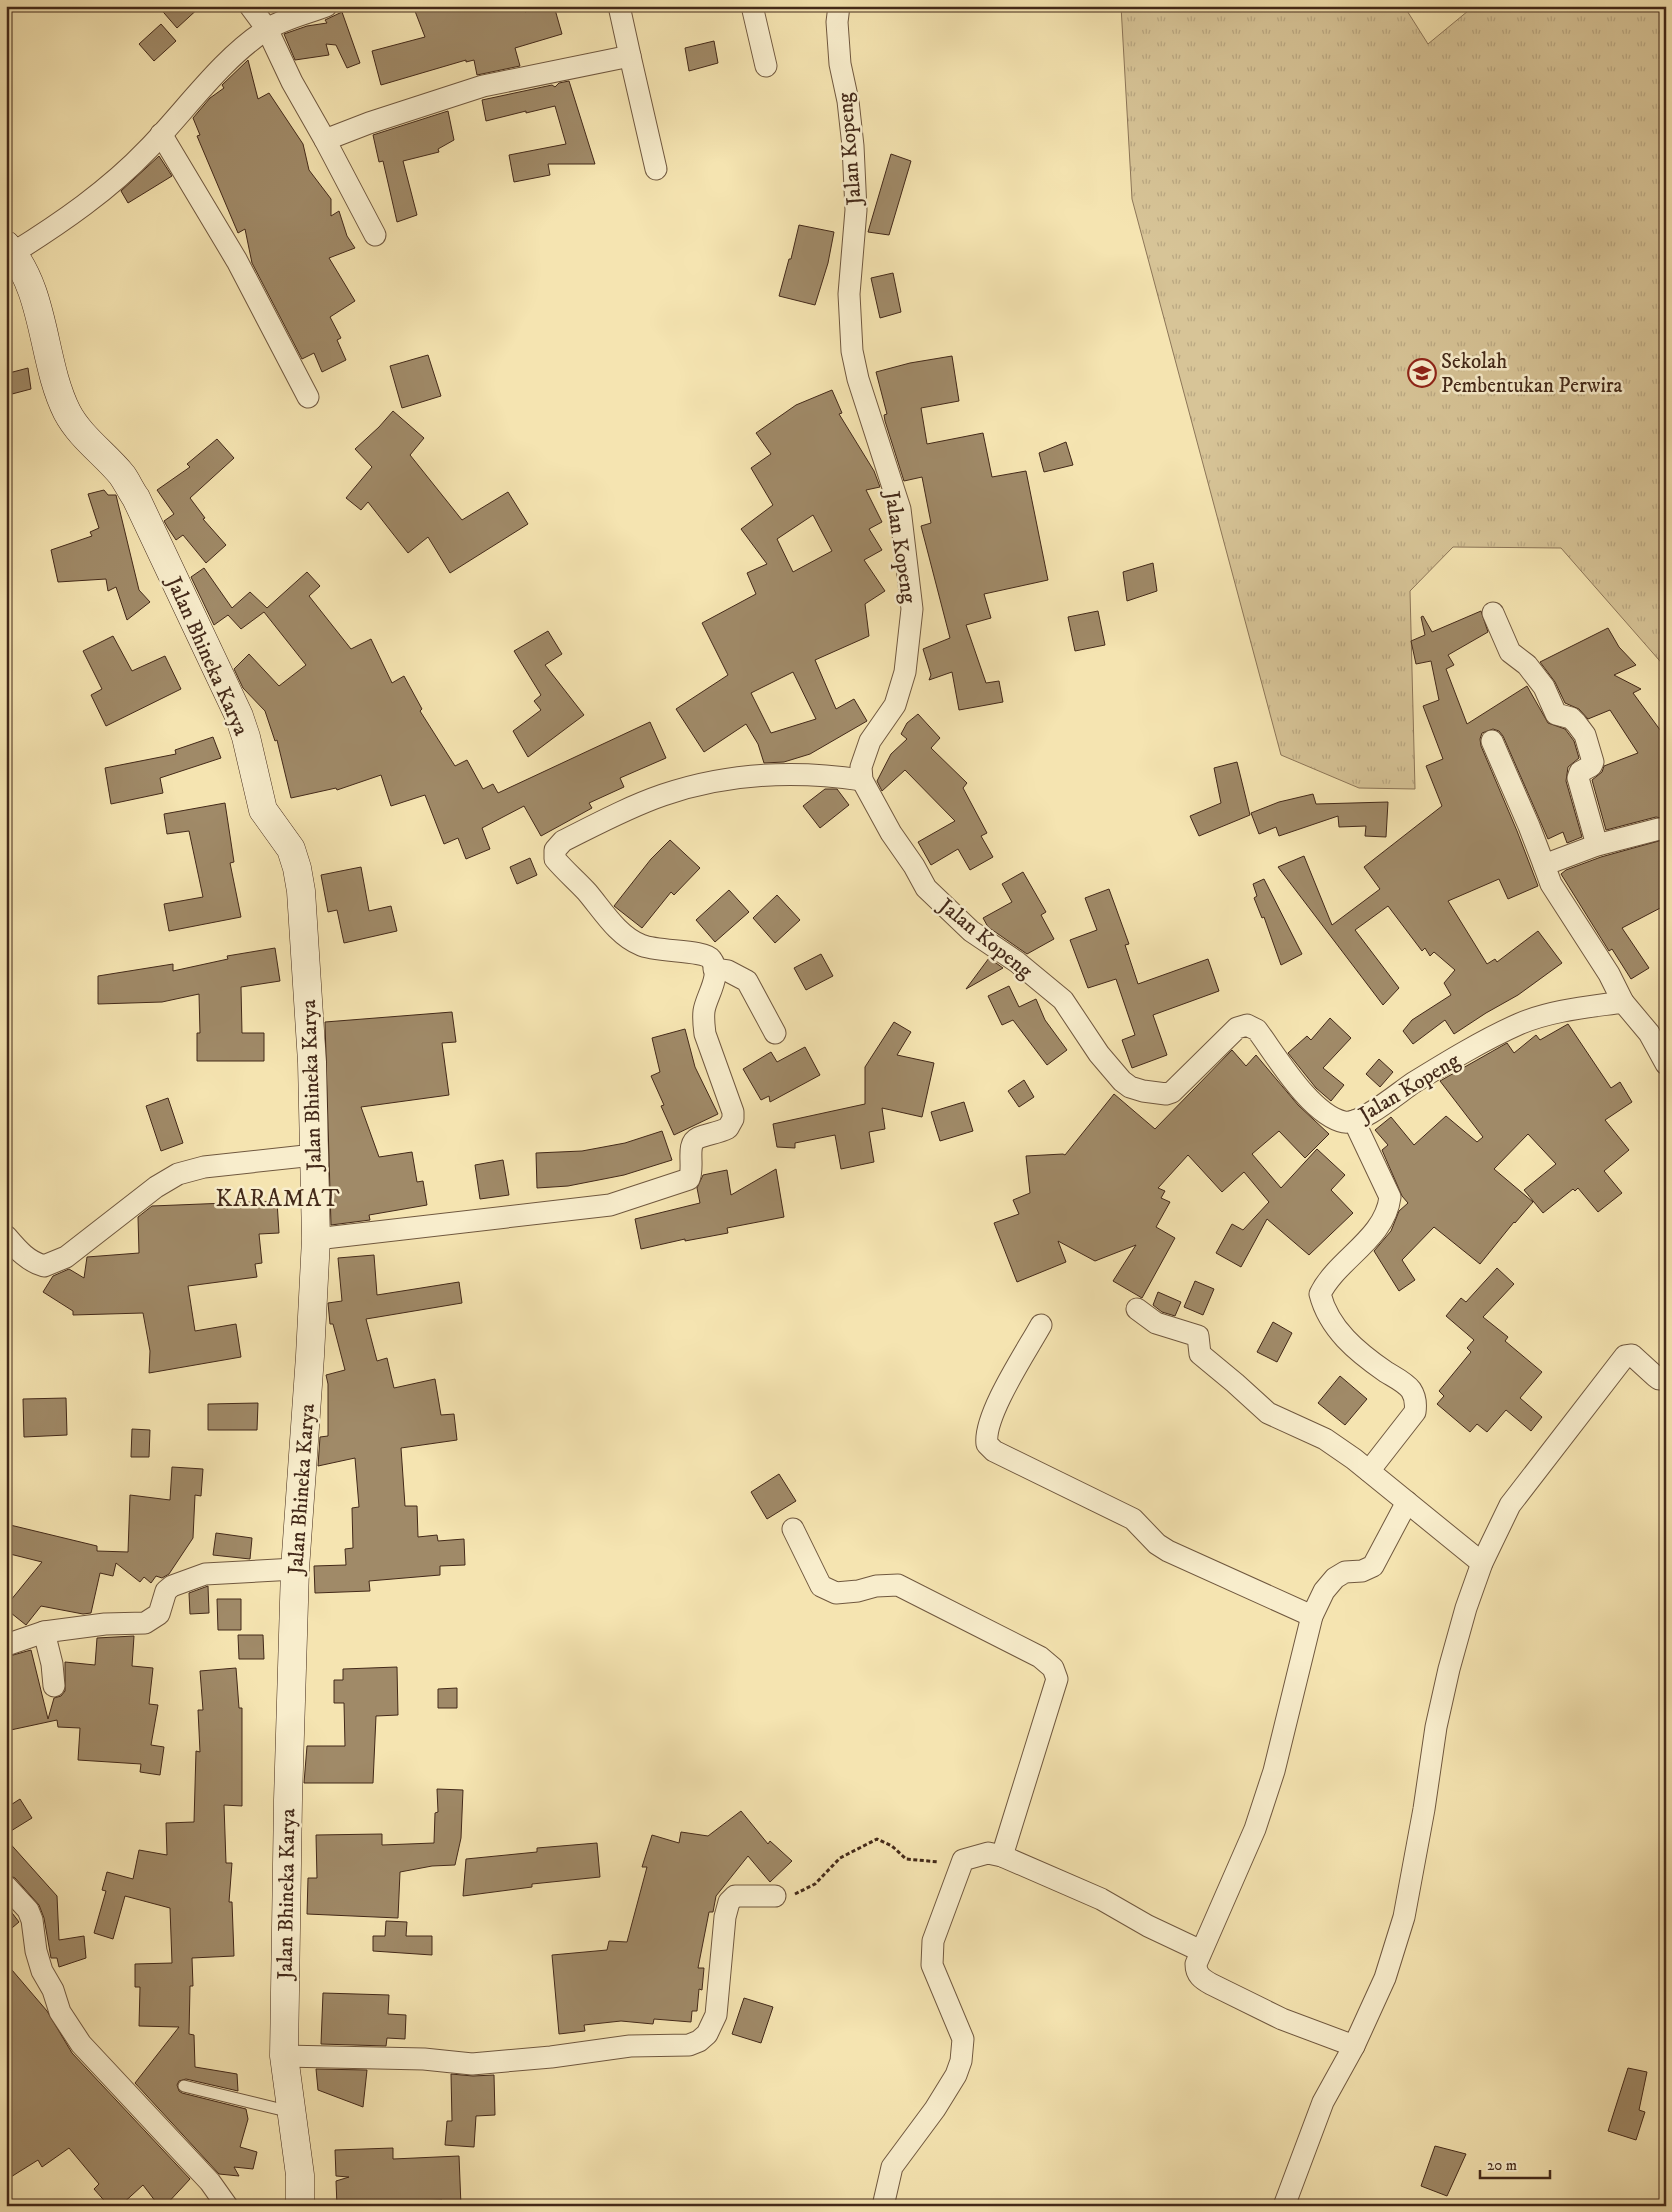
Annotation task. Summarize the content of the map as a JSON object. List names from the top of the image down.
{
  "streets": {
    "street": ["Jalan Kopeng", "Jalan Bhineka Karya"]
  },
  "districts": ["KARAMAT"],
  "places": {
    "school or university": ["Sekolah Pembentukan Perwira"]
  },
  "scale_bar": "20 m"
}
